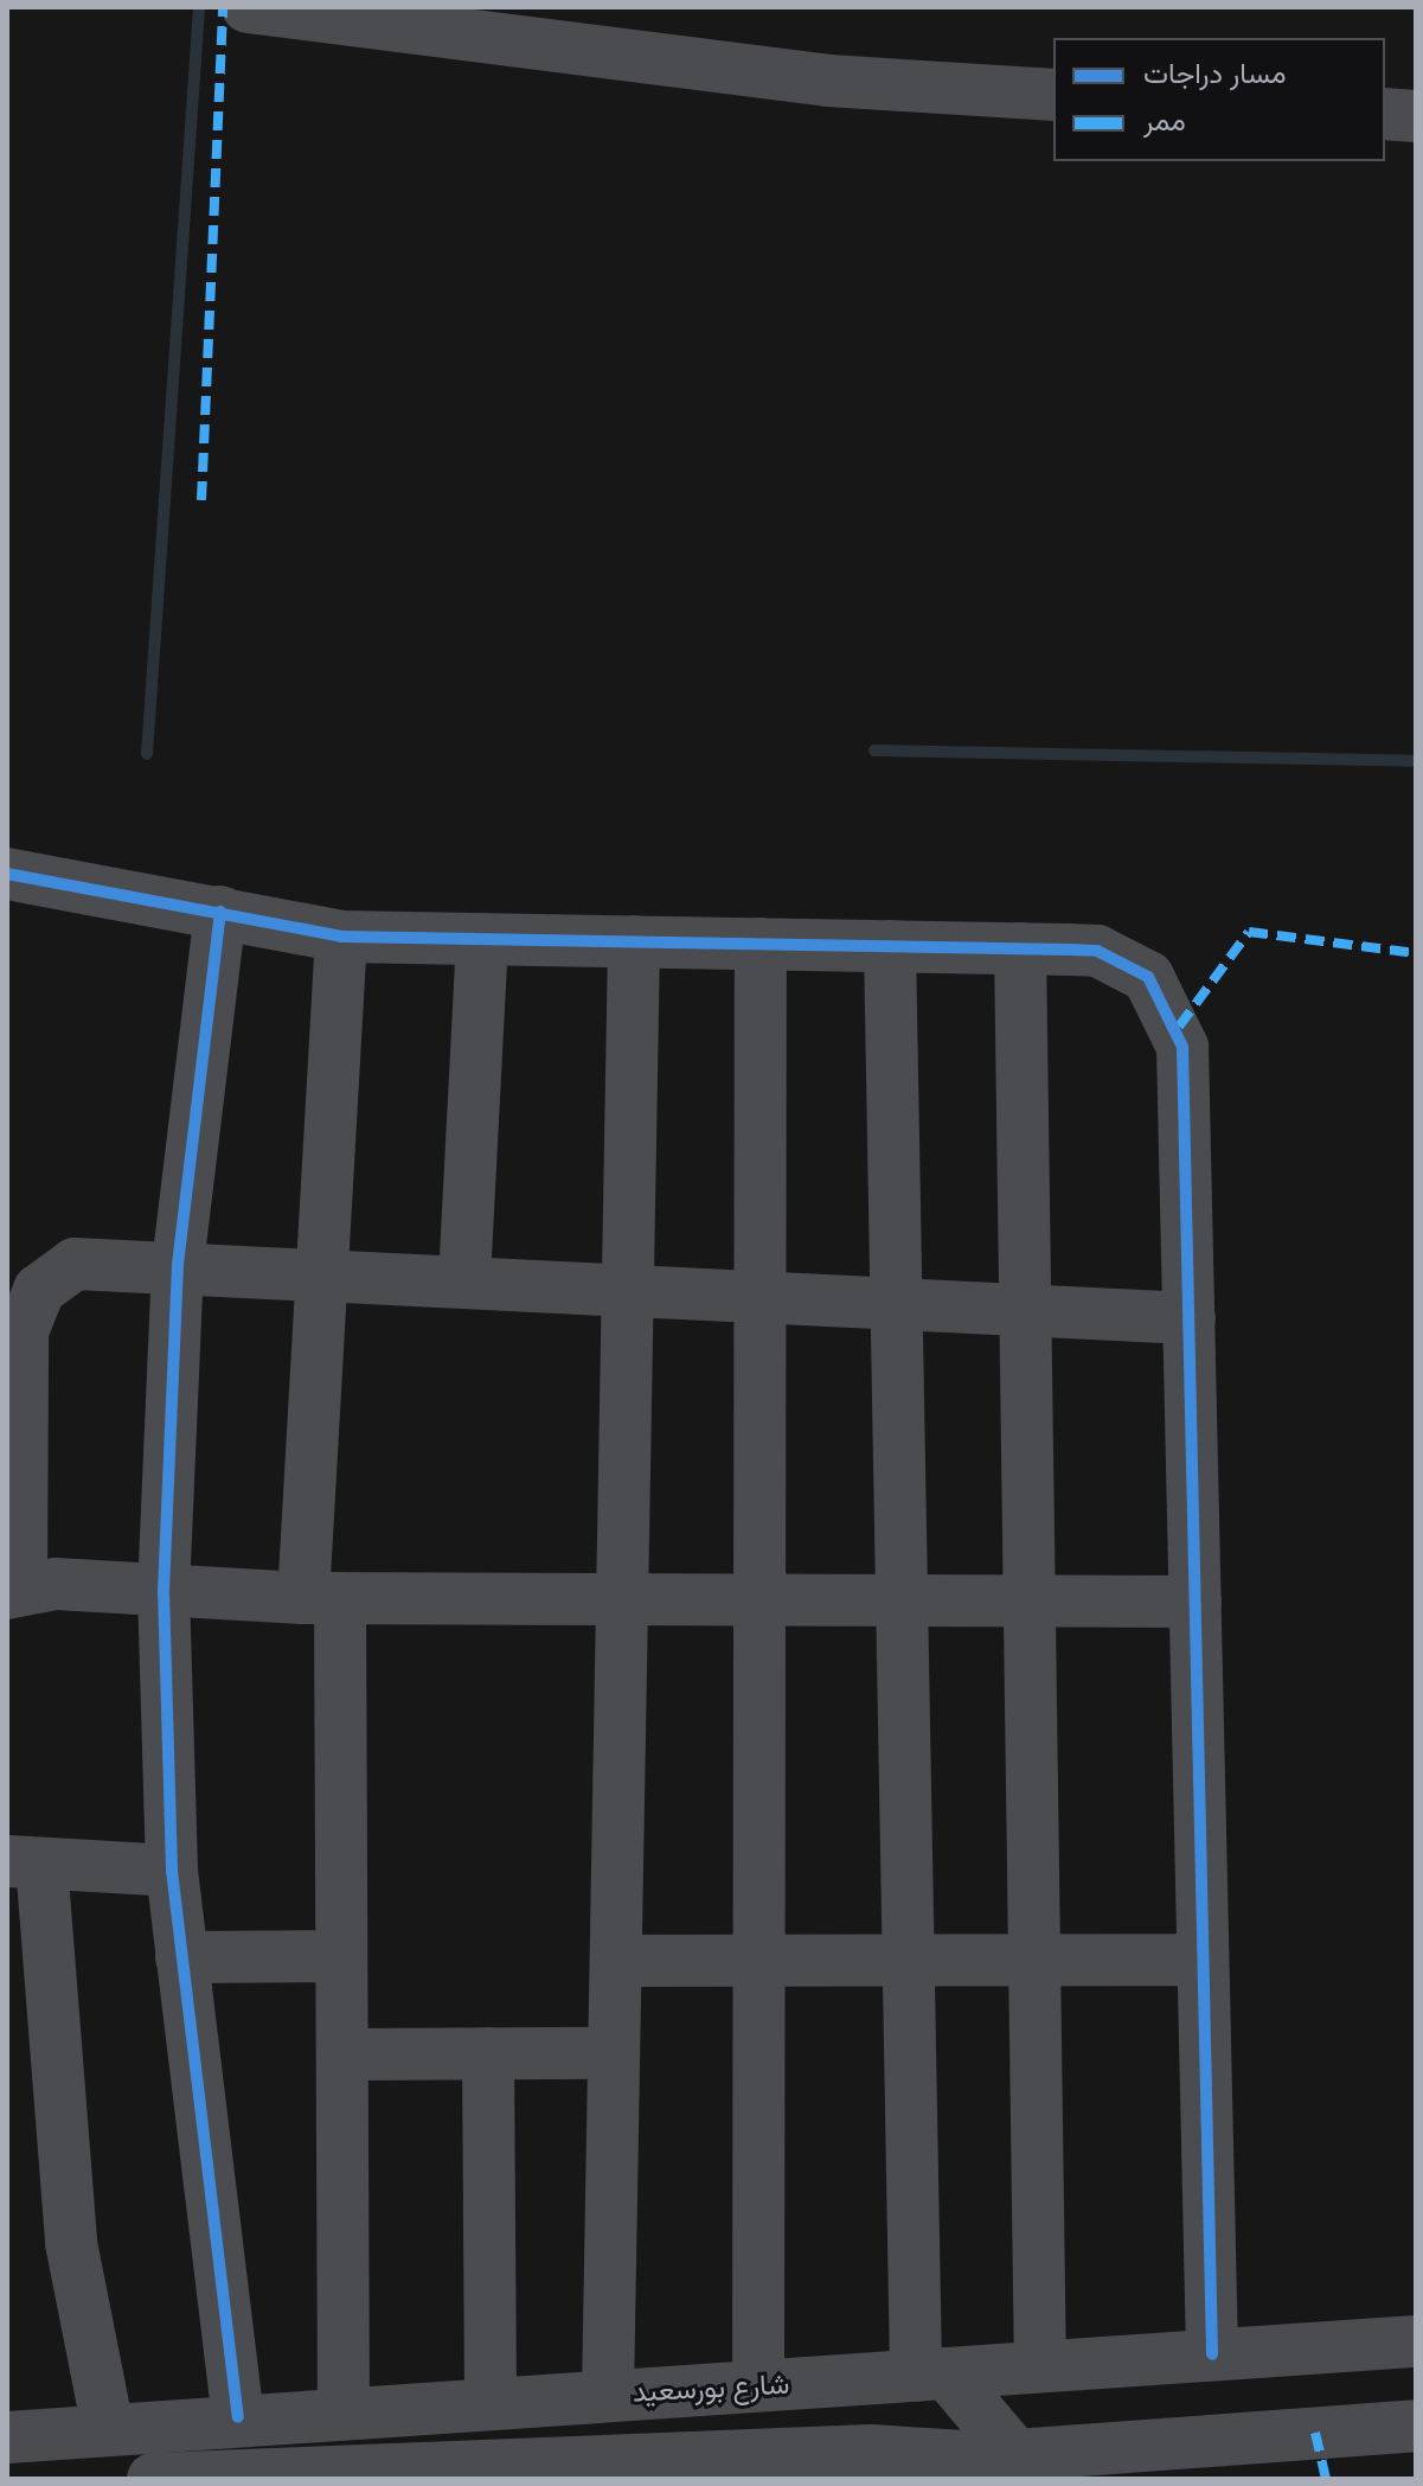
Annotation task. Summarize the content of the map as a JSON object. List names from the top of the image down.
{
  "streets": {
    "street": ["شارع بورسعيد"]
  },
  "legend": ["مسار دراجات", "ممر"]
}
